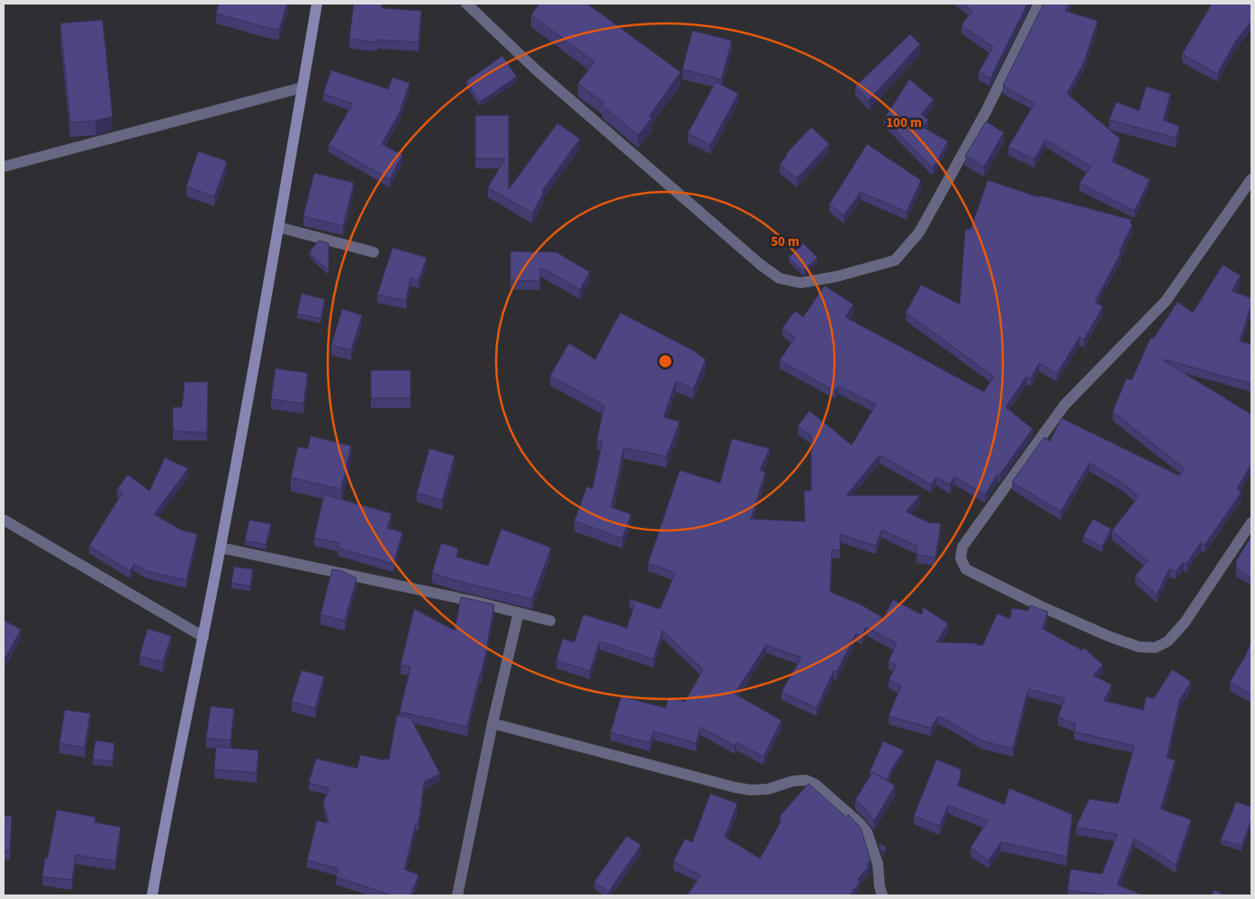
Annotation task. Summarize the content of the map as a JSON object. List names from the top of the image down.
{
  "rings": ["100 m", "50 m"]
}
